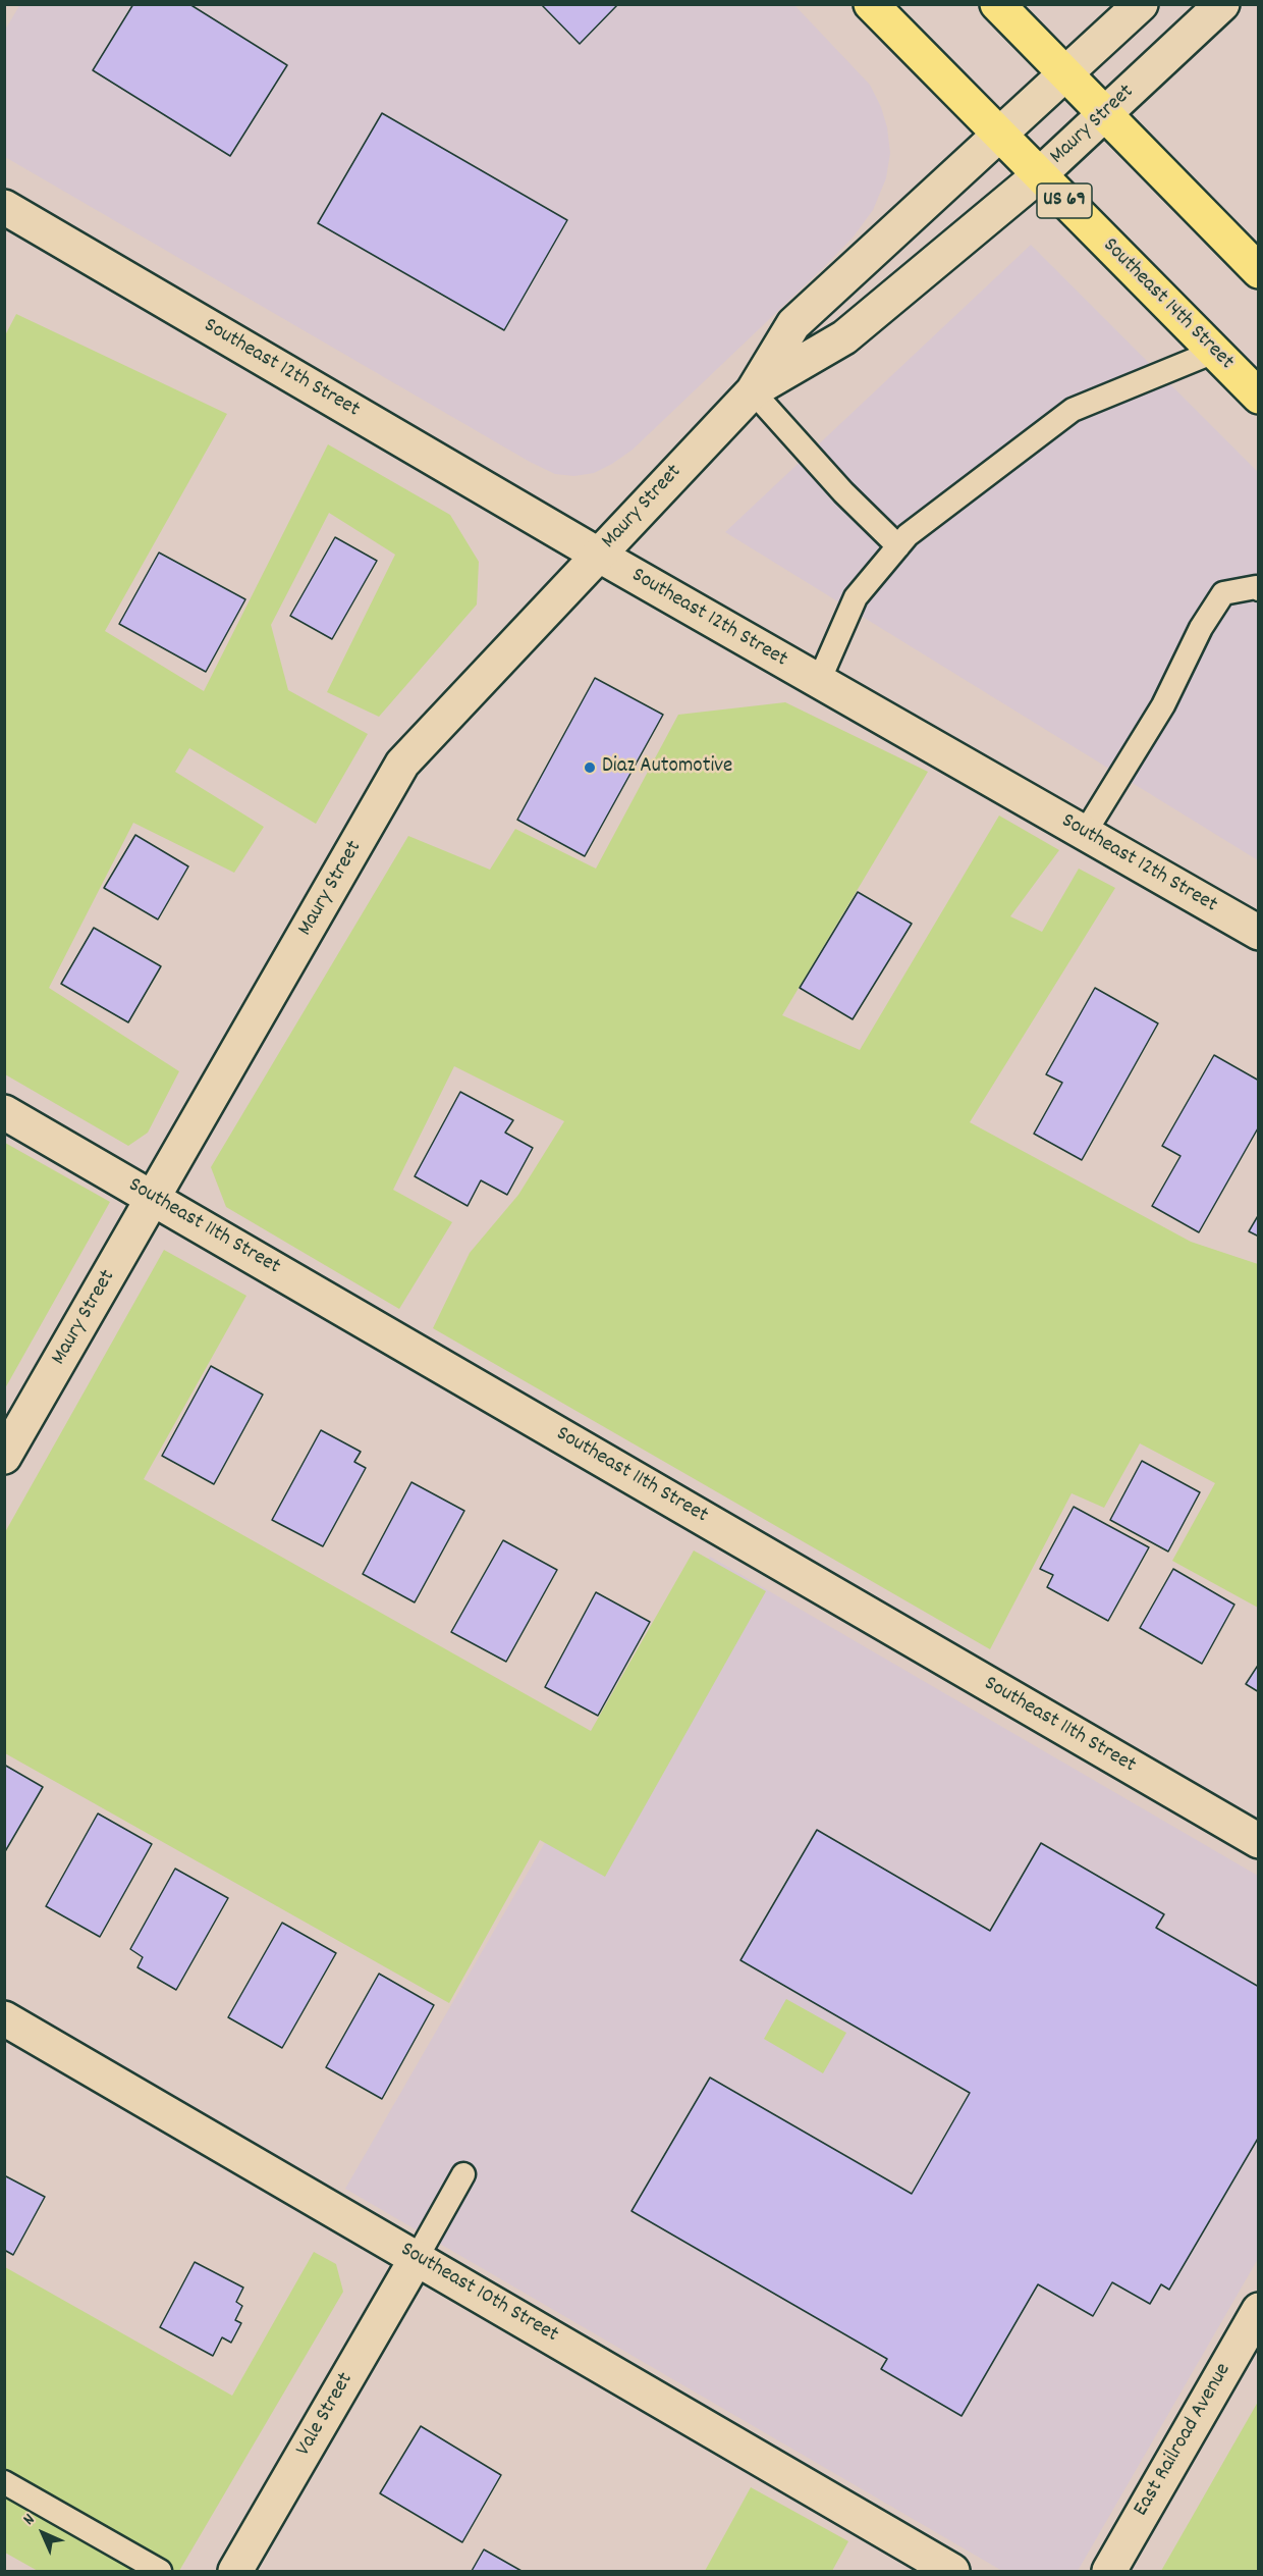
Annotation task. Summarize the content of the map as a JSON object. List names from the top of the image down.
{
  "streets": {
    "main road": ["US 69", "Southeast 14th Street"],
    "street": [
      "Maury Street",
      "Southeast 12th Street",
      "Southeast 11th Street",
      "Southeast 10th Street",
      "Vale Street",
      "East Railroad Avenue"
    ]
  },
  "crossings": [
    ["Maury Street", "Southeast 14th Street"],
    ["Maury Street", "Southeast 12th Street"],
    ["Maury Street", "Southeast 11th Street"],
    ["Southeast 10th Street", "Vale Street"]
  ],
  "places": ["Diaz Automotive"],
  "north": "top left"
}
